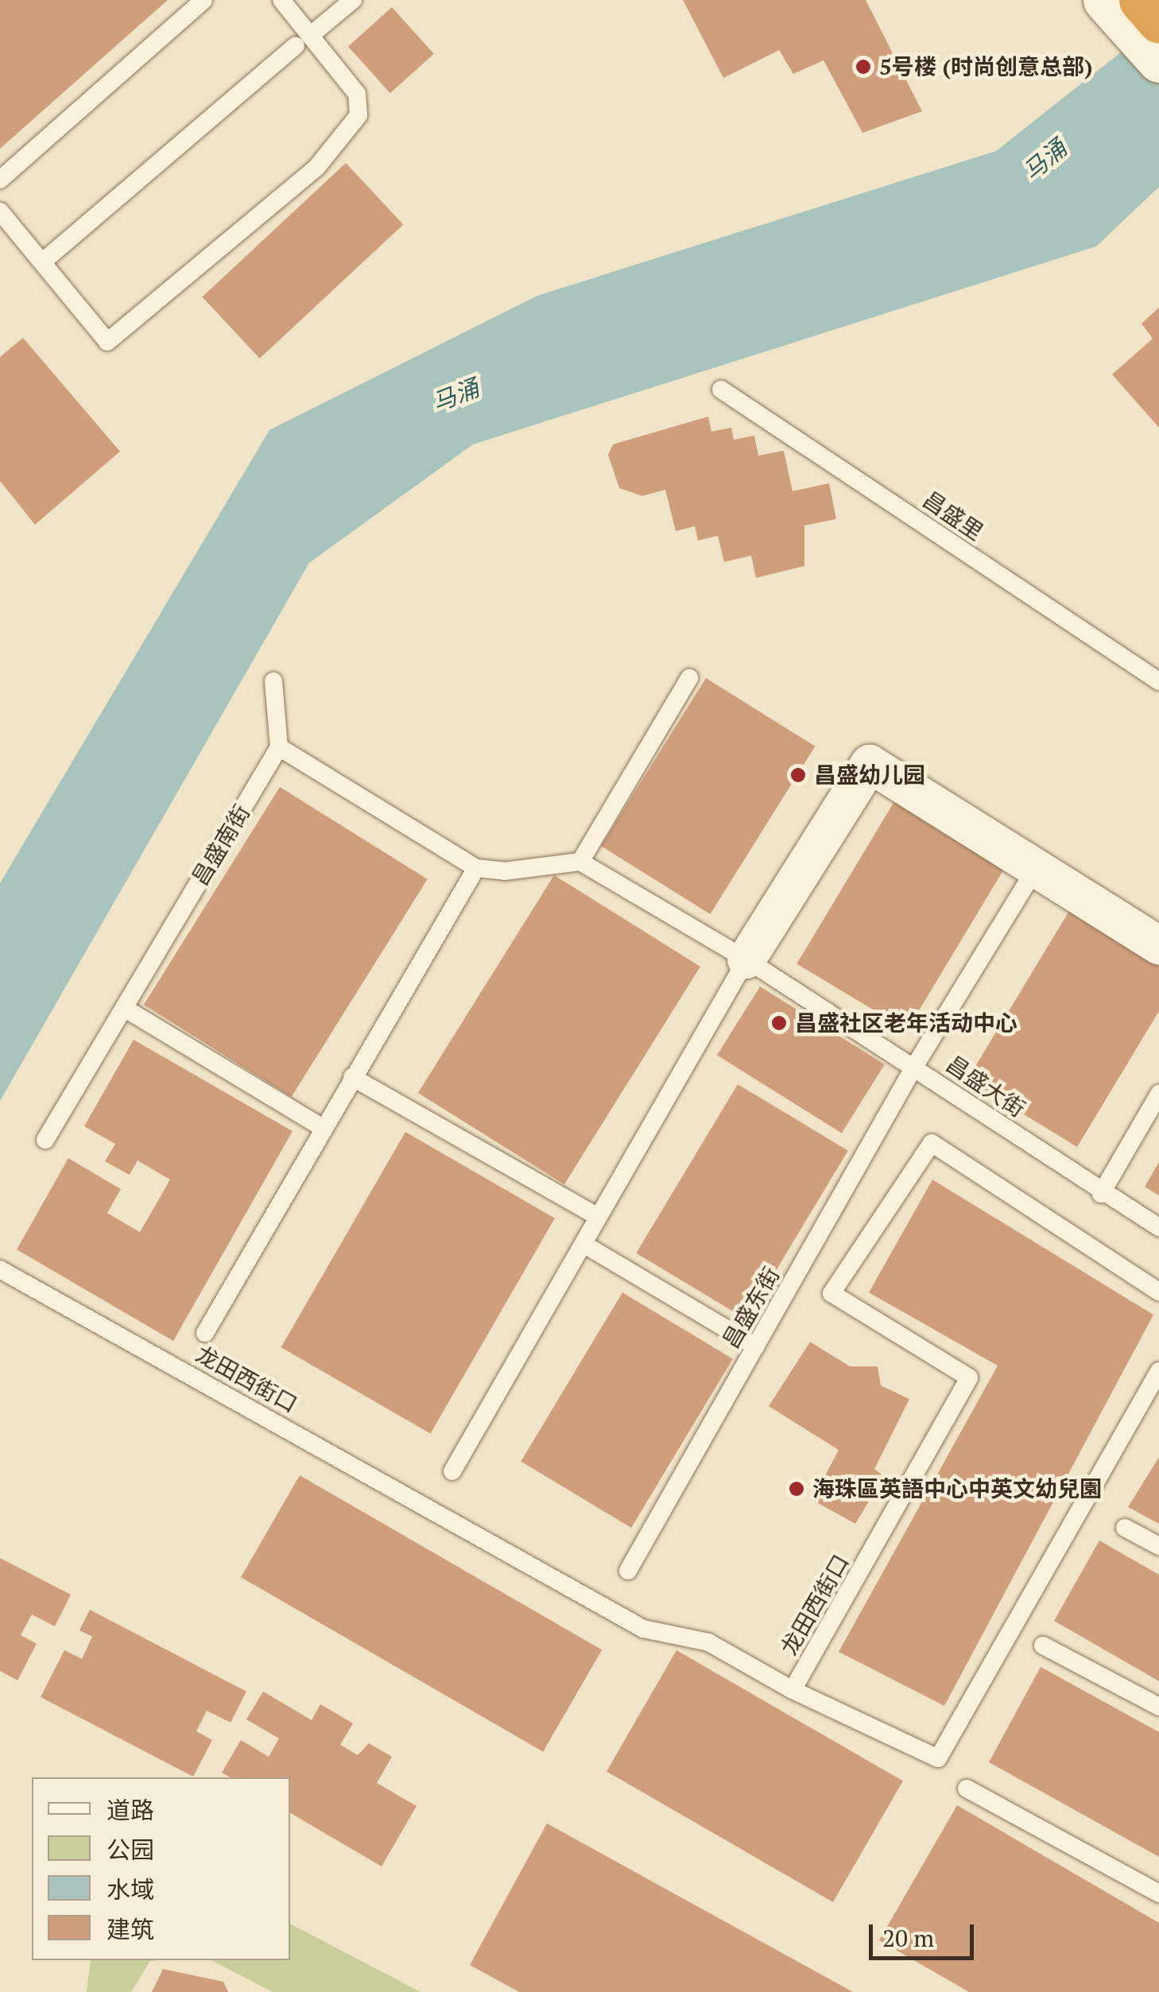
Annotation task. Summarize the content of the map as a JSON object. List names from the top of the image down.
{
  "streets": {
    "lane": [
      "昌盛里",
      "昌盛南街",
      "昌盛大街",
      "昌盛东街",
      "龙田西街口"
    ]
  },
  "crossings": [
    ["昌盛大街", "昌盛东街"]
  ],
  "water": ["马涌"],
  "places": [
    "5号楼 (时尚创意总部)",
    "昌盛幼儿园",
    "昌盛社区老年活动中心",
    "海珠區英語中心中英文幼兒園"
  ],
  "legend": [
    "道路",
    "公园",
    "水域",
    "建筑"
  ],
  "scale_bar": "20 m"
}
